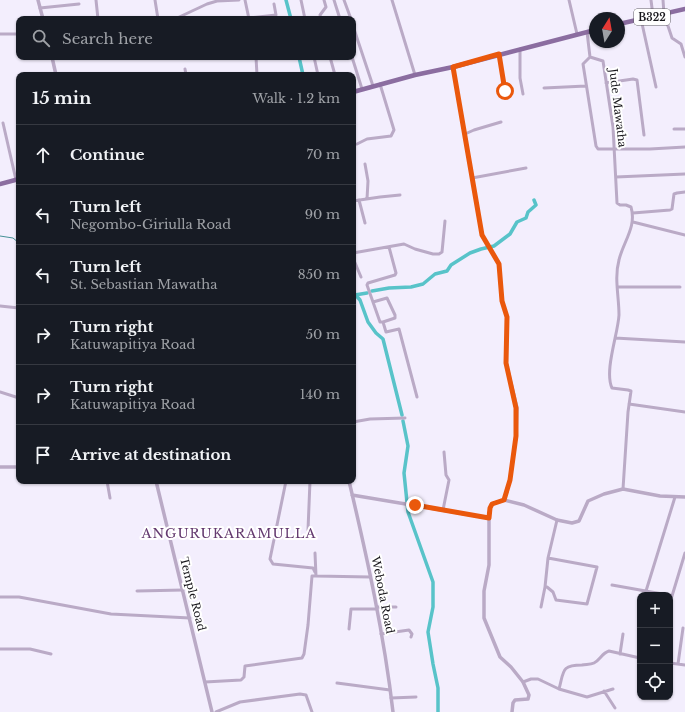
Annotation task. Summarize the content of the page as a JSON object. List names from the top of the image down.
{
  "streets": {
    "main road": ["B322"],
    "street": ["Jude Mawatha", "Temple Road", "Weboda Road"]
  },
  "districts": ["ANGURUKARAMULLA"],
  "north": "top",
  "page": {
    "search": "Search here",
    "heading": ["15 min", "Walk · 1.2 km"],
    "list": [
      ["Continue", "70 m"],
      ["Turn left", "Negombo-Giriulla Road", "90 m"],
      ["Turn left", "St. Sebastian Mawatha", "850 m"],
      ["Turn right", "Katuwapitiya Road", "50 m"],
      ["Turn right", "Katuwapitiya Road", "140 m"],
      "Arrive at destination"
    ],
    "map_buttons": ["+", "−"]
  }
}
